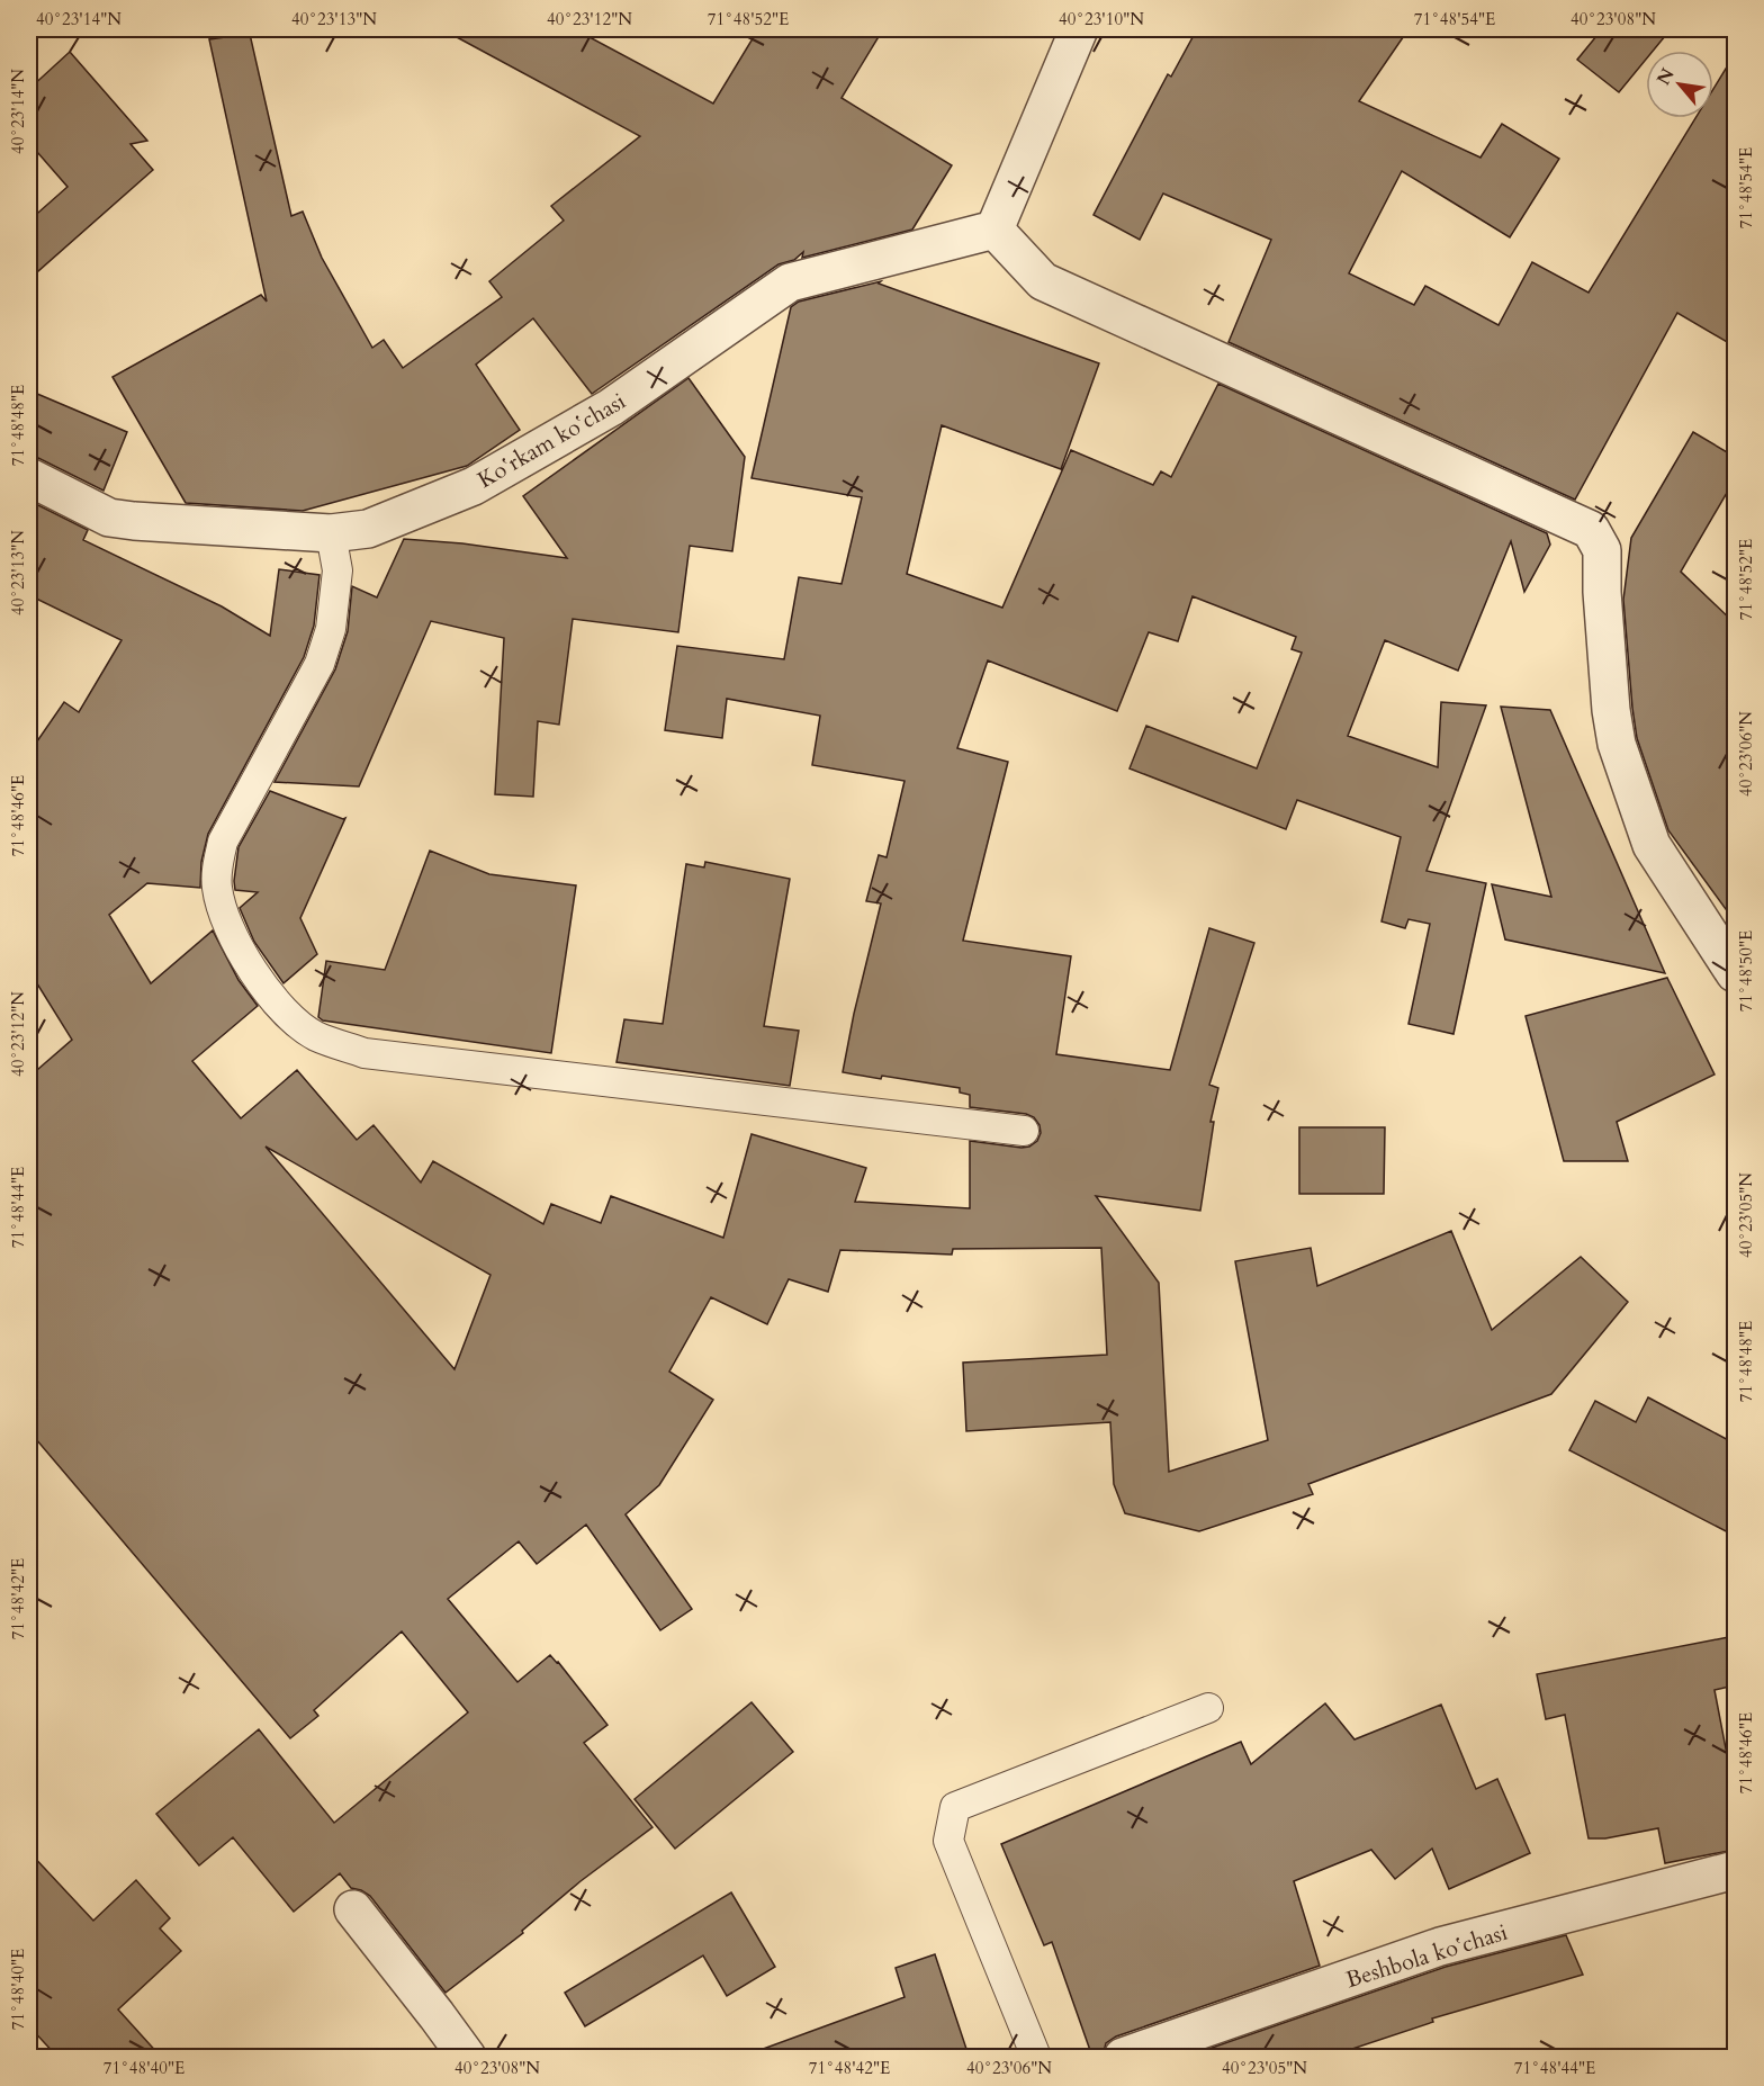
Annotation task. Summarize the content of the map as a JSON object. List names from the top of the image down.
{
  "streets": {
    "street": ["Koʻrkam koʻchasi", "Beshbola koʻchasi"]
  },
  "north": "top left",
  "coordinates": [
    "40°23'14\"N",
    "40°23'13\"N",
    "40°23'12\"N",
    "71°48'52\"E",
    "40°23'10\"N",
    "71°48'54\"E",
    "40°23'08\"N",
    "71°48'48\"E",
    "40°23'06\"N",
    "71°48'46\"E",
    "71°48'50\"E",
    "71°48'44\"E",
    "40°23'05\"N",
    "71°48'42\"E",
    "71°48'40\"E"
  ]
}
